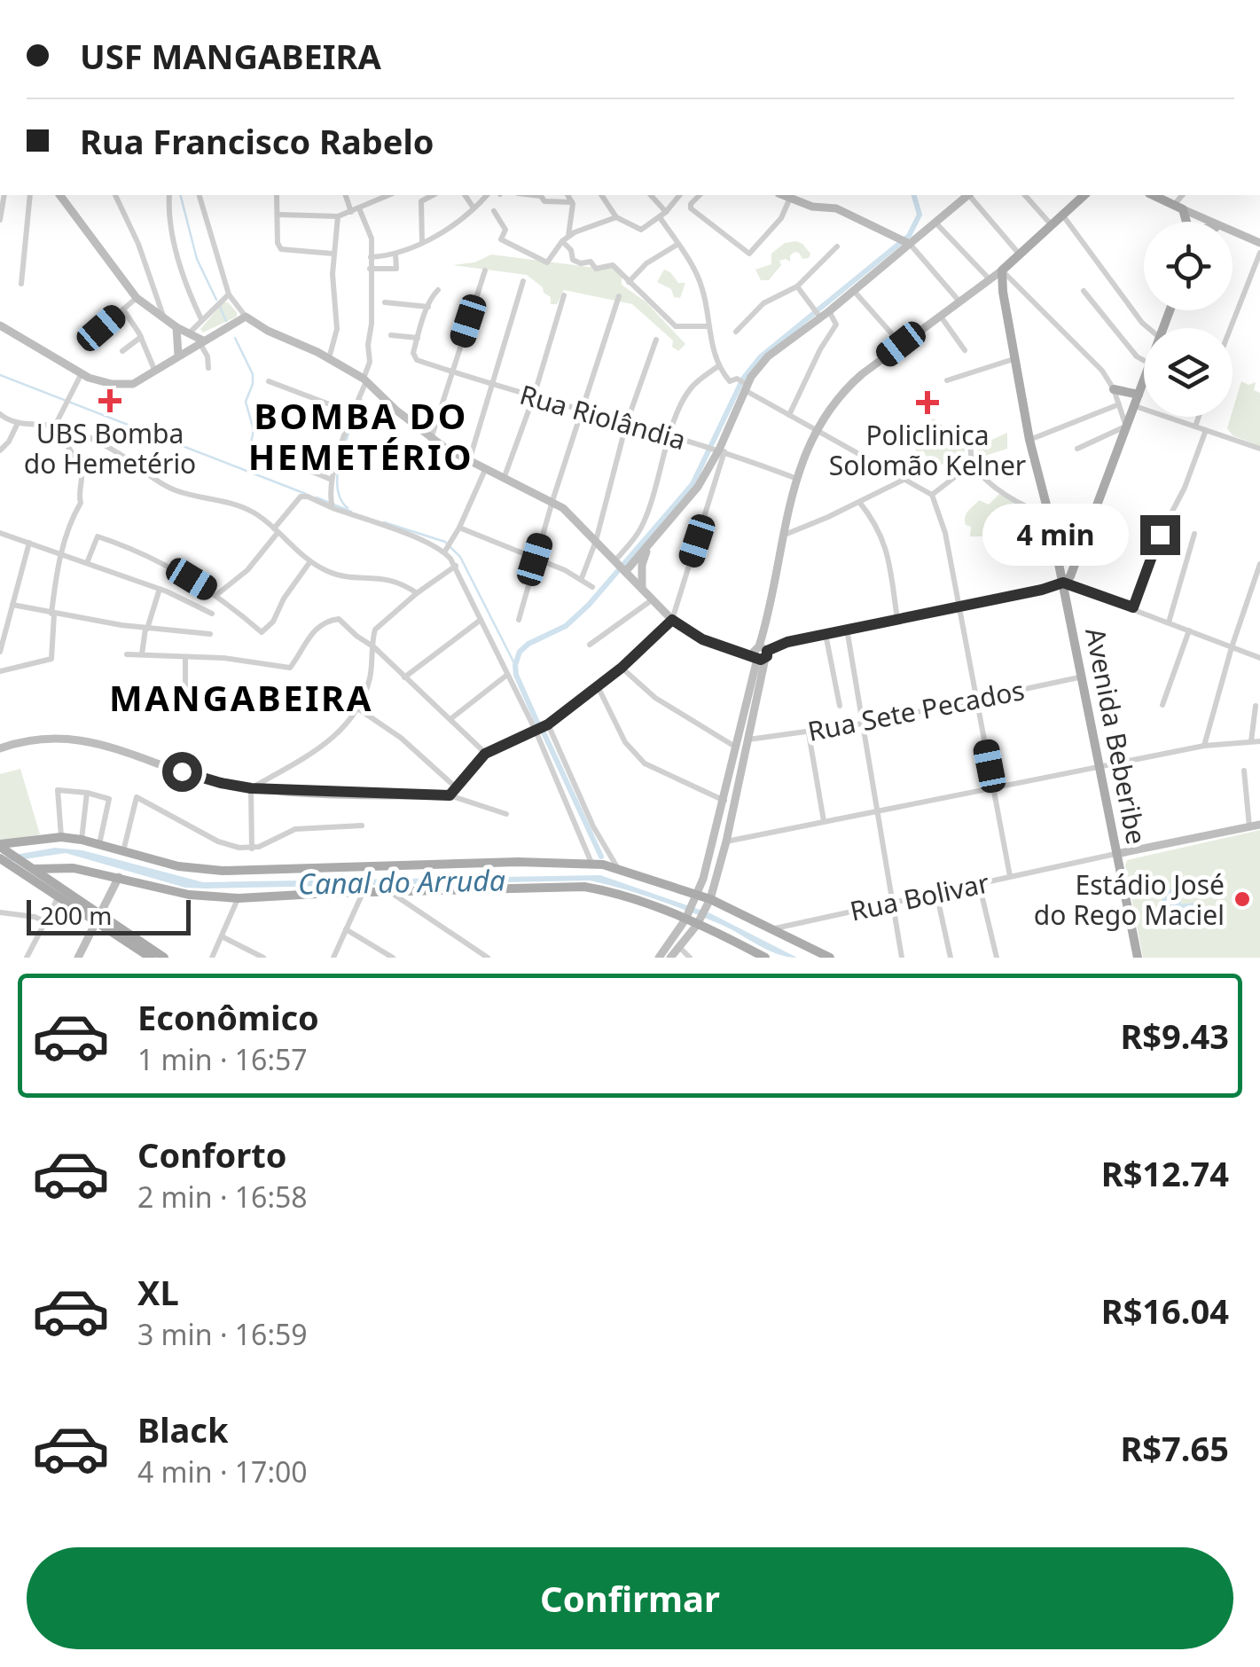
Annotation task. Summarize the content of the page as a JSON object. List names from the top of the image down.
{
  "streets": {
    "main road": ["Avenida Beberibe"],
    "street": ["Rua Riolândia", "Rua Sete Pecados", "Rua Bolivar"]
  },
  "crossings": [
    ["Rua Sete Pecados", "Avenida Beberibe"],
    ["Avenida Beberibe", "Rua Bolivar"]
  ],
  "districts": ["BOMBA DO HEMETÉRIO", "MANGABEIRA"],
  "water": ["Canal do Arruda"],
  "places": {
    "health": ["UBS Bomba do Hemetério", "Policlinica Solomão Kelner"],
    "other": ["Estádio José do Rego Maciel"]
  },
  "scale_bar": "200 m",
  "page": {
    "banner": ["USF MANGABEIRA", "Rua Francisco Rabelo"],
    "bubble": "4 min",
    "scale": "200 m",
    "list": [
      {
        "name": "Econômico",
        "note": "1 min · 16:57",
        "value": "R$9.43"
      },
      {
        "name": "Conforto",
        "note": "2 min · 16:58",
        "value": "R$12.74"
      },
      {
        "name": "XL",
        "note": "3 min · 16:59",
        "value": "R$16.04"
      },
      {
        "name": "Black",
        "note": "4 min · 17:00",
        "value": "R$7.65"
      }
    ],
    "buttons": "Confirmar"
  }
}
